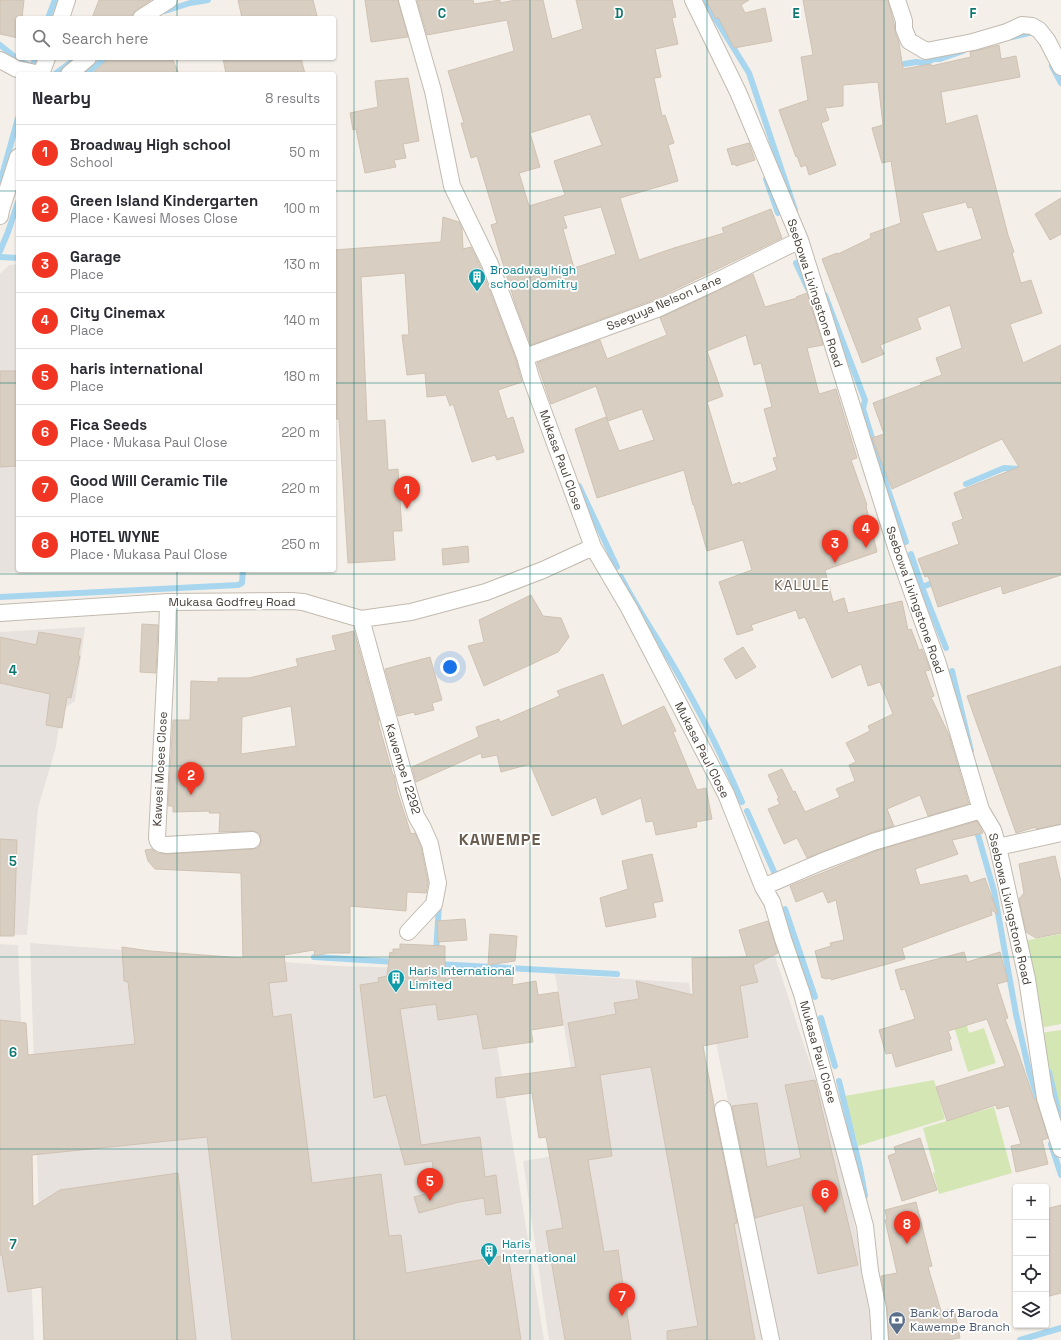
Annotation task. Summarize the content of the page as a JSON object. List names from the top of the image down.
{
  "streets": {
    "street": [
      "Ssebowa Livingstone Road",
      "Sseguya Nelson Lane",
      "Mukasa Paul Close",
      "Mukasa Godfrey Road",
      "Kawesi Moses Close",
      "Kawempe I 2292"
    ]
  },
  "crossings": [
    ["Ssebowa Livingstone Road", "Sseguya Nelson Lane"],
    ["Sseguya Nelson Lane", "Mukasa Paul Close"],
    ["Mukasa Paul Close", "Mukasa Godfrey Road"],
    ["Mukasa Godfrey Road", "Kawesi Moses Close"],
    ["Mukasa Godfrey Road", "Kawempe I 2292"]
  ],
  "districts": ["KALULE", "KAWEMPE"],
  "places": {
    "building": ["Broadway high school domitry", "Haris International Limited", "Haris International"],
    "bank": ["Bank of Baroda Kawempe Branch"]
  },
  "page": {
    "search": "Search here",
    "heading": ["Nearby", "8 results"],
    "list": [
      {
        "mark": "1",
        "name": "Broadway High school",
        "note": "School",
        "value": "50 m"
      },
      {
        "mark": "2",
        "name": "Green Island Kindergarten",
        "note": "Place · Kawesi Moses Close",
        "value": "100 m"
      },
      {
        "mark": "3",
        "name": "Garage",
        "note": "Place",
        "value": "130 m"
      },
      {
        "mark": "4",
        "name": "City Cinemax",
        "note": "Place",
        "value": "140 m"
      },
      {
        "mark": "5",
        "name": "haris international",
        "note": "Place",
        "value": "180 m"
      },
      {
        "mark": "6",
        "name": "Fica Seeds",
        "note": "Place · Mukasa Paul Close",
        "value": "220 m"
      },
      {
        "mark": "7",
        "name": "Good Will Ceramic Tile",
        "note": "Place",
        "value": "220 m"
      },
      {
        "mark": "8",
        "name": "HOTEL WYNE",
        "note": "Place · Mukasa Paul Close",
        "value": "250 m"
      }
    ],
    "pins": [
      "1",
      "4",
      "3",
      "2",
      "5",
      "6",
      "8",
      "7"
    ],
    "map_buttons": ["+", "−"]
  },
  "grid": {
    "columns": [
      "C",
      "D",
      "E",
      "F"
    ],
    "rows": [
      "4",
      "5",
      "6",
      "7"
    ]
  }
}
